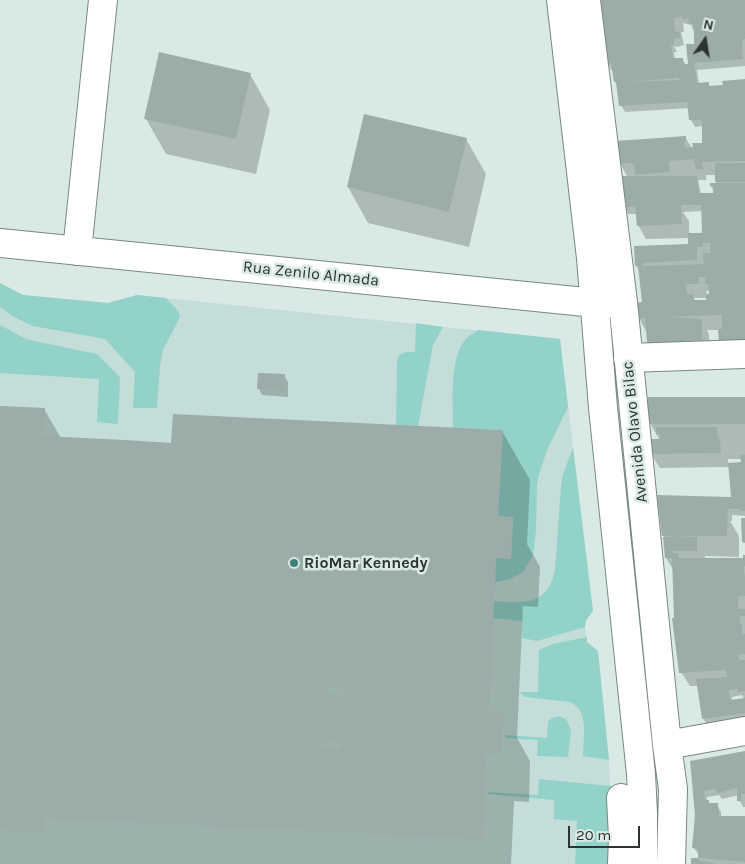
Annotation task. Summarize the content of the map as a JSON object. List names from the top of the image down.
{
  "streets": {
    "street": ["Rua Zenilo Almada", "Avenida Olavo Bilac"]
  },
  "crossings": [
    ["Rua Zenilo Almada", "Avenida Olavo Bilac"]
  ],
  "places": ["RioMar Kennedy"],
  "scale_bar": "20 m",
  "north": "top"
}
